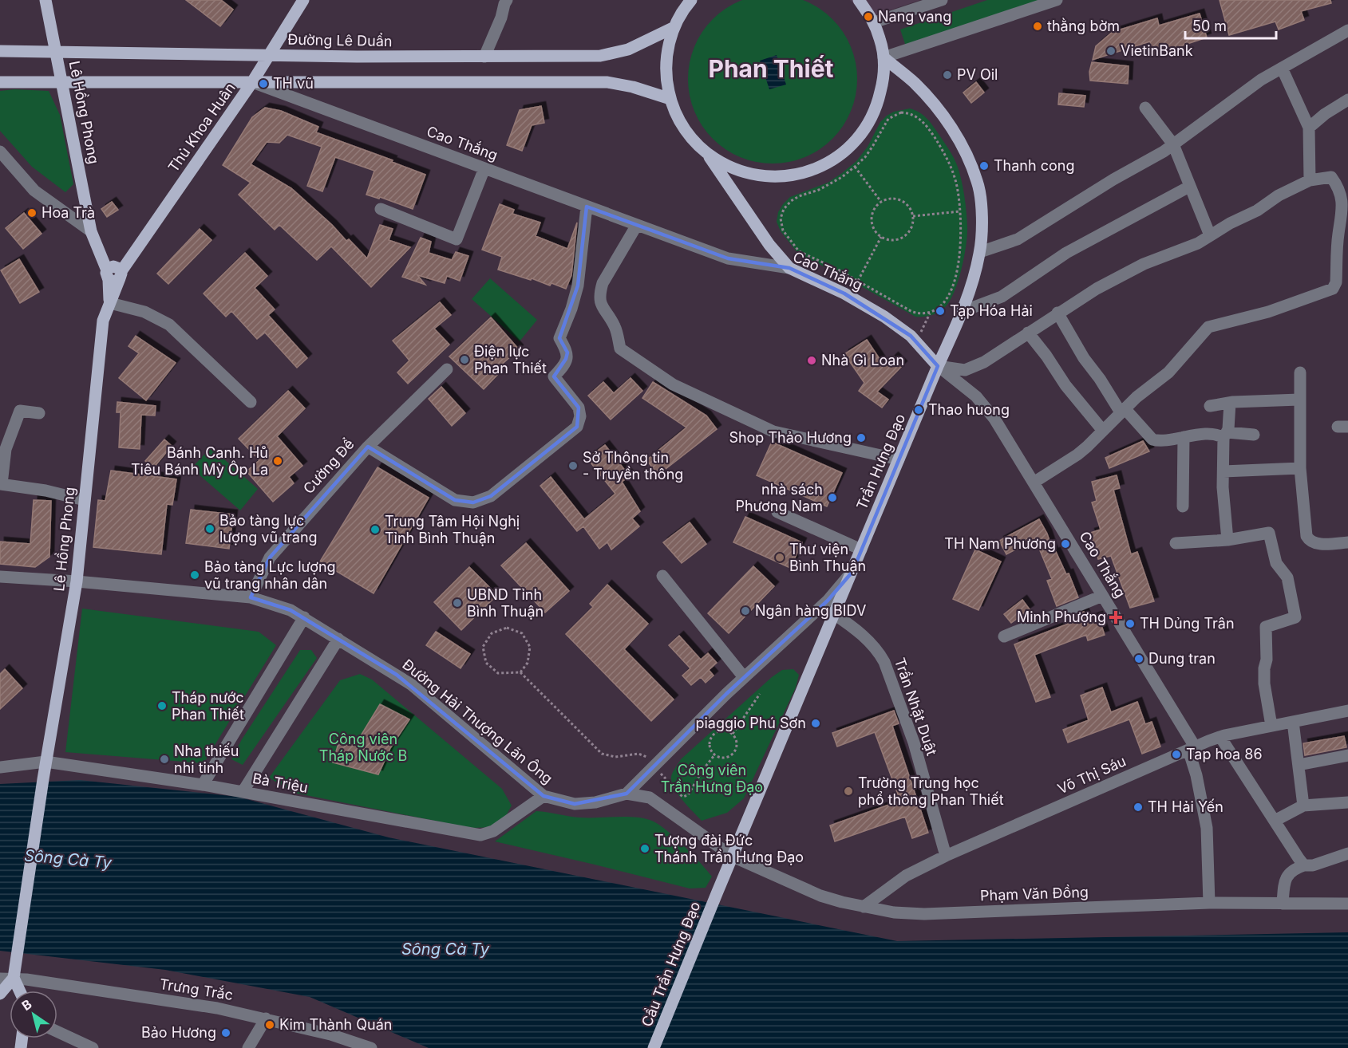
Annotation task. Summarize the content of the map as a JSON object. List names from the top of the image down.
{
  "streets": {
    "main road": [
      "Đường Lê Duẩn",
      "Lê Hồng Phong",
      "Thủ Khoa Huân",
      "Cao Thắng",
      "Trần Hưng Đạo",
      "Cầu Trần Hưng Đạo"
    ],
    "street": [
      "Cường Để",
      "Trần Nhật Duật",
      "Đường Hải Thượng Lãn Ông",
      "Võ Thị Sáu",
      "Bà Triệu",
      "Phạm Văn Đồng",
      "Trưng Trắc"
    ]
  },
  "crossings": [
    ["Đường Lê Duẩn", "Lê Hồng Phong"],
    ["Đường Lê Duẩn", "Thủ Khoa Huân"],
    ["Lê Hồng Phong", "Thủ Khoa Huân"],
    ["Lê Hồng Phong", "Đường Hải Thượng Lãn Ông"],
    ["Lê Hồng Phong", "Bà Triệu"],
    ["Lê Hồng Phong", "Trưng Trắc"],
    ["Thủ Khoa Huân", "Cao Thắng"],
    ["Cao Thắng", "Trần Hưng Đạo"],
    ["Cao Thắng", "Võ Thị Sáu"],
    ["Cao Thắng", "Phạm Văn Đồng"],
    ["Trần Hưng Đạo", "Trần Nhật Duật"],
    ["Trần Hưng Đạo", "Đường Hải Thượng Lãn Ông"],
    ["Trần Hưng Đạo", "Phạm Văn Đồng"],
    ["Trần Hưng Đạo", "Cầu Trần Hưng Đạo"],
    ["Cường Để", "Đường Hải Thượng Lãn Ông"],
    ["Trần Nhật Duật", "Võ Thị Sáu"],
    ["Đường Hải Thượng Lãn Ông", "Bà Triệu"],
    ["Đường Hải Thượng Lãn Ông", "Phạm Văn Đồng"],
    ["Võ Thị Sáu", "Phạm Văn Đồng"]
  ],
  "districts": ["Phan Thiết"],
  "water": ["Sông Cà Ty"],
  "parks": ["Công viên Tháp Nước B", "Công viên Trần Hưng Đạo"],
  "places": {
    "other": [
      "Nang vang",
      "thằng bờm",
      "VietinBank",
      "PV Oil",
      "TH vũ",
      "Thanh cong",
      "Hoa Trà",
      "Tạp Hóa Hải",
      "Điện lực Phan Thiết",
      "Nhà Gì Loan",
      "Thao huong",
      "Shop Thảo Hương",
      "Bánh Canh. Hů Tiêu Bánh Mỳ Ôp La",
      "Sở Thông tin - Truyền thông",
      "nhà sách Phương Nam",
      "Bảo tàng lực lượng vũ trang",
      "Trung Tâm Hội Nghị Tỉnh Bình Thuận",
      "TH Nam Phương",
      "Thư viện Bình Thuận",
      "Bảo tàng Lực lượng vũ trang nhân dân",
      "UBND Tỉnh Bình Thuận",
      "Ngân hàng BIDV",
      "TH Dủng Trân",
      "Dung tran",
      "Tháp nước Phan Thiết",
      "piaggio Phú Sơn",
      "Tap hoa 86",
      "Nha thiếu nhi tinh",
      "Trường Trung học phổ thông Phan Thiết",
      "TH Hải Yến",
      "Tượng đài Đức Thánh Trần Hưng Đạo",
      "Kim Thành Quán",
      "Bảo Hương"
    ],
    "health": ["Minh Phượng"]
  },
  "scale_bar": "50 m",
  "north": "top left"
}
